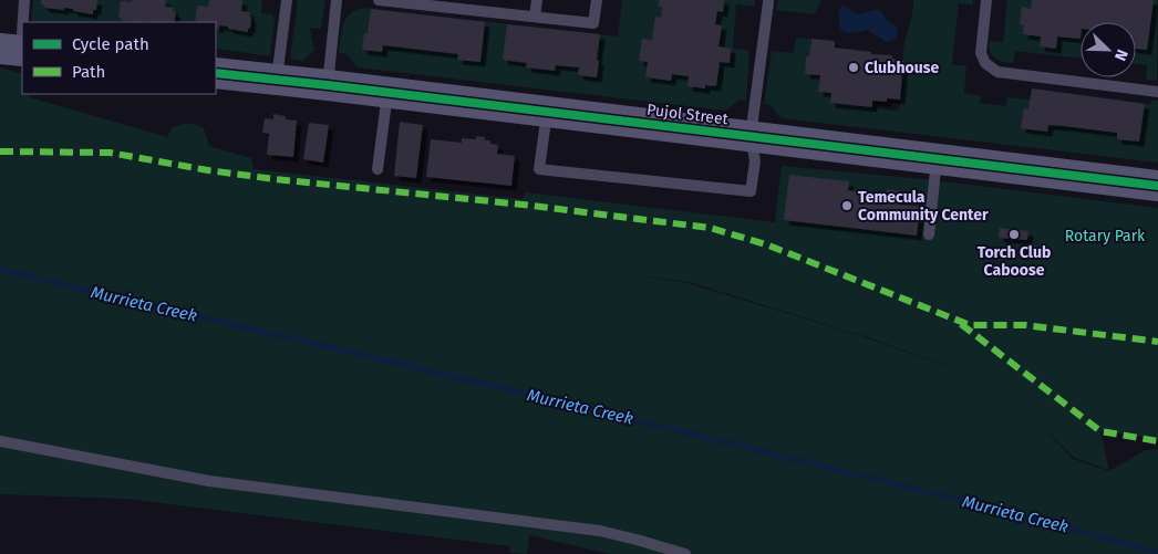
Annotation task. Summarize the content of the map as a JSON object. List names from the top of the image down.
{
  "streets": {
    "street": ["Pujol Street"]
  },
  "water": ["Murrieta Creek"],
  "parks": ["Rotary Park"],
  "places": ["Clubhouse", "Temecula Community Center", "Torch Club Caboose"],
  "legend": ["Cycle path", "Path"],
  "north": "bottom right"
}
